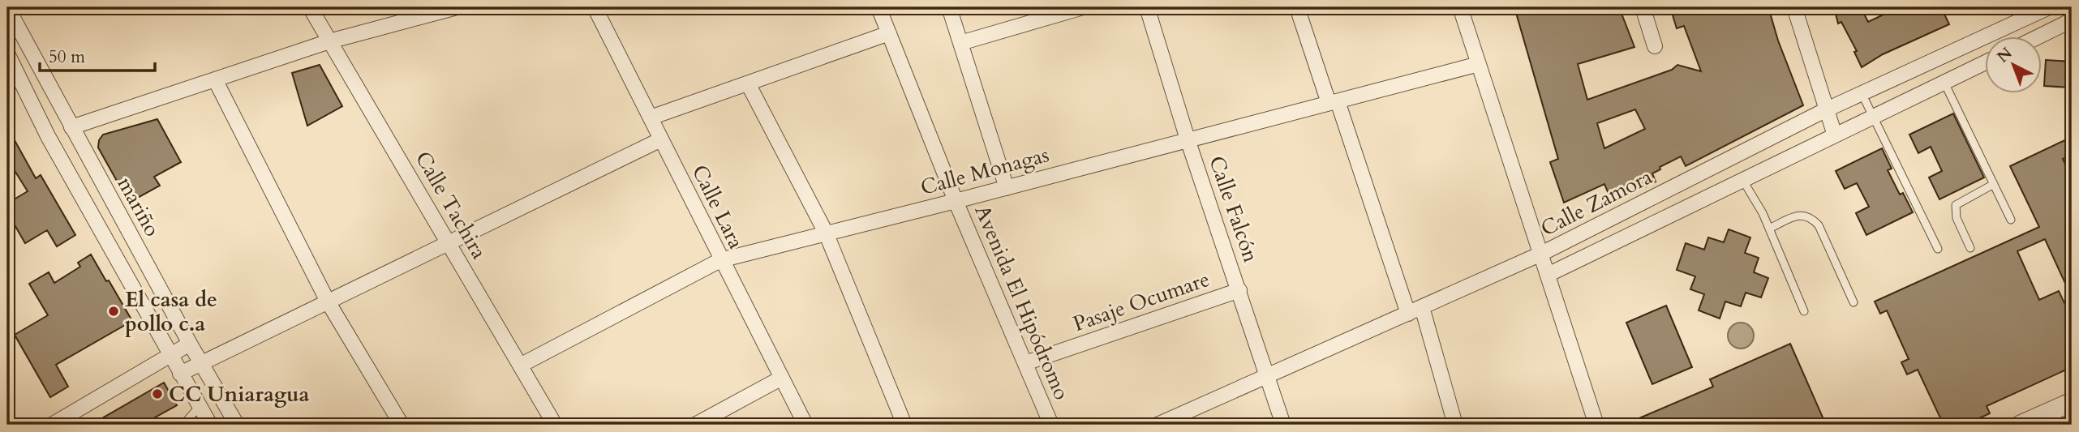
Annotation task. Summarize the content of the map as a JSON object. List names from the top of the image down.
{
  "streets": {
    "street": [
      "Calle Monagas",
      "Calle Zamora",
      "Calle Tachira",
      "mariño",
      "Calle Lara",
      "Calle Falcón",
      "Pasaje Ocumare",
      "Avenida El Hipódromo"
    ]
  },
  "crossings": [
    ["Calle Monagas", "Calle Tachira"],
    ["Calle Monagas", "Calle Lara"],
    ["Calle Monagas", "Calle Falcón"],
    ["Calle Monagas", "Avenida El Hipódromo"],
    ["Calle Zamora", "Calle Falcón"],
    ["Calle Falcón", "Pasaje Ocumare"],
    ["Pasaje Ocumare", "Avenida El Hipódromo"]
  ],
  "places": ["El casa de pollo c.a", "CC Uniaragua"],
  "scale_bar": "50 m",
  "north": "top left"
}
